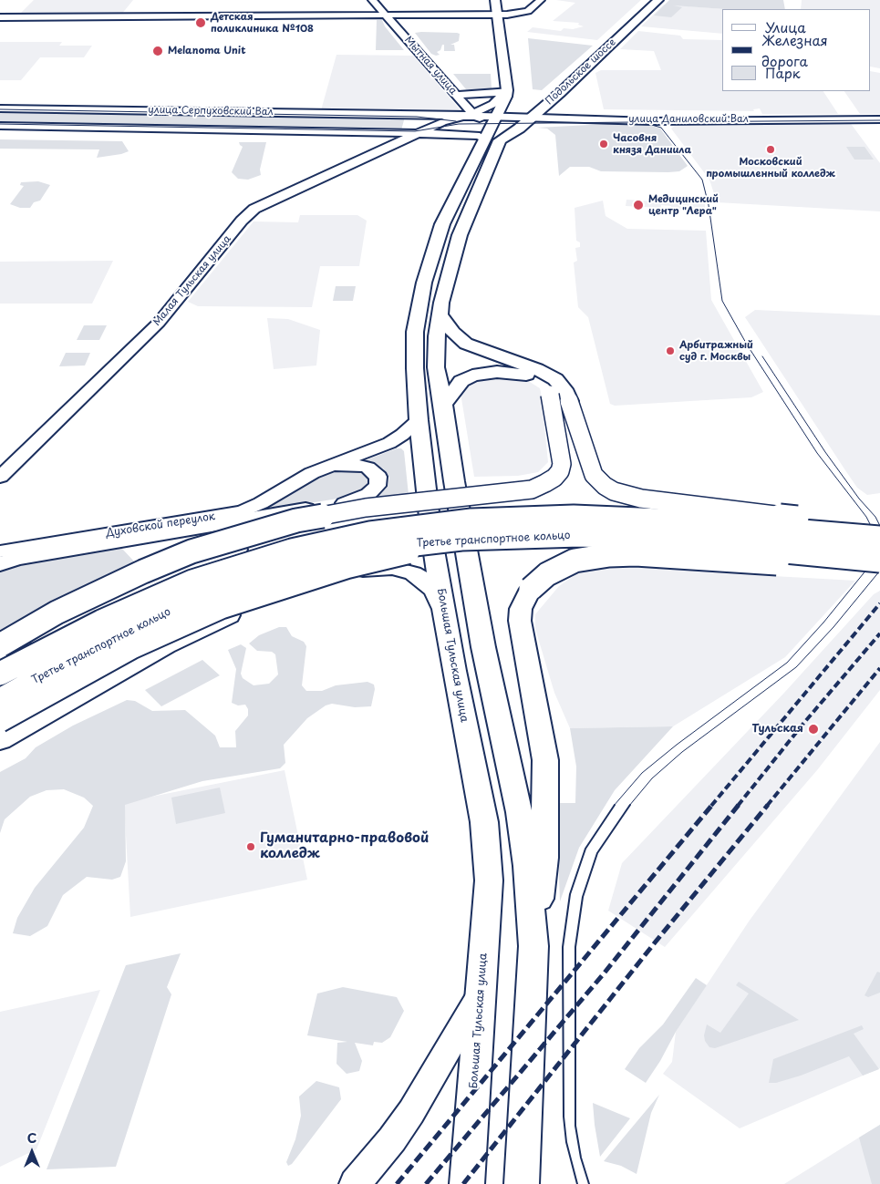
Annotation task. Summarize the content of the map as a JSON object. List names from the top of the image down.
{
  "streets": {
    "main road": [
      "Мытная улица",
      "Подольское шоссе",
      "улица Серпуховский Вал",
      "улица Даниловский Вал",
      "Малая Тульская улица",
      "Духовской переулок",
      "Третье транспортное кольцо",
      "Большая Тульская улица"
    ]
  },
  "crossings": [
    ["Мытная улица", "Подольское шоссе"],
    ["Мытная улица", "улица Даниловский Вал"],
    ["Мытная улица", "Большая Тульская улица"],
    ["Подольское шоссе", "улица Даниловский Вал"],
    ["улица Серпуховский Вал", "Малая Тульская улица"],
    ["улица Даниловский Вал", "Большая Тульская улица"]
  ],
  "places": [
    "Детская поликлиника №108",
    "Melanoma Unit",
    "Часовня князя Даниила",
    "Московский промышленный колледж",
    "Медицинский центр \"Лера\"",
    "Арбитражный суд г. Москвы",
    "Тульская",
    "Гуманитарно-правовой колледж"
  ],
  "legend": ["Улица", "Железная дорога", "Парк"],
  "north": "top"
}
